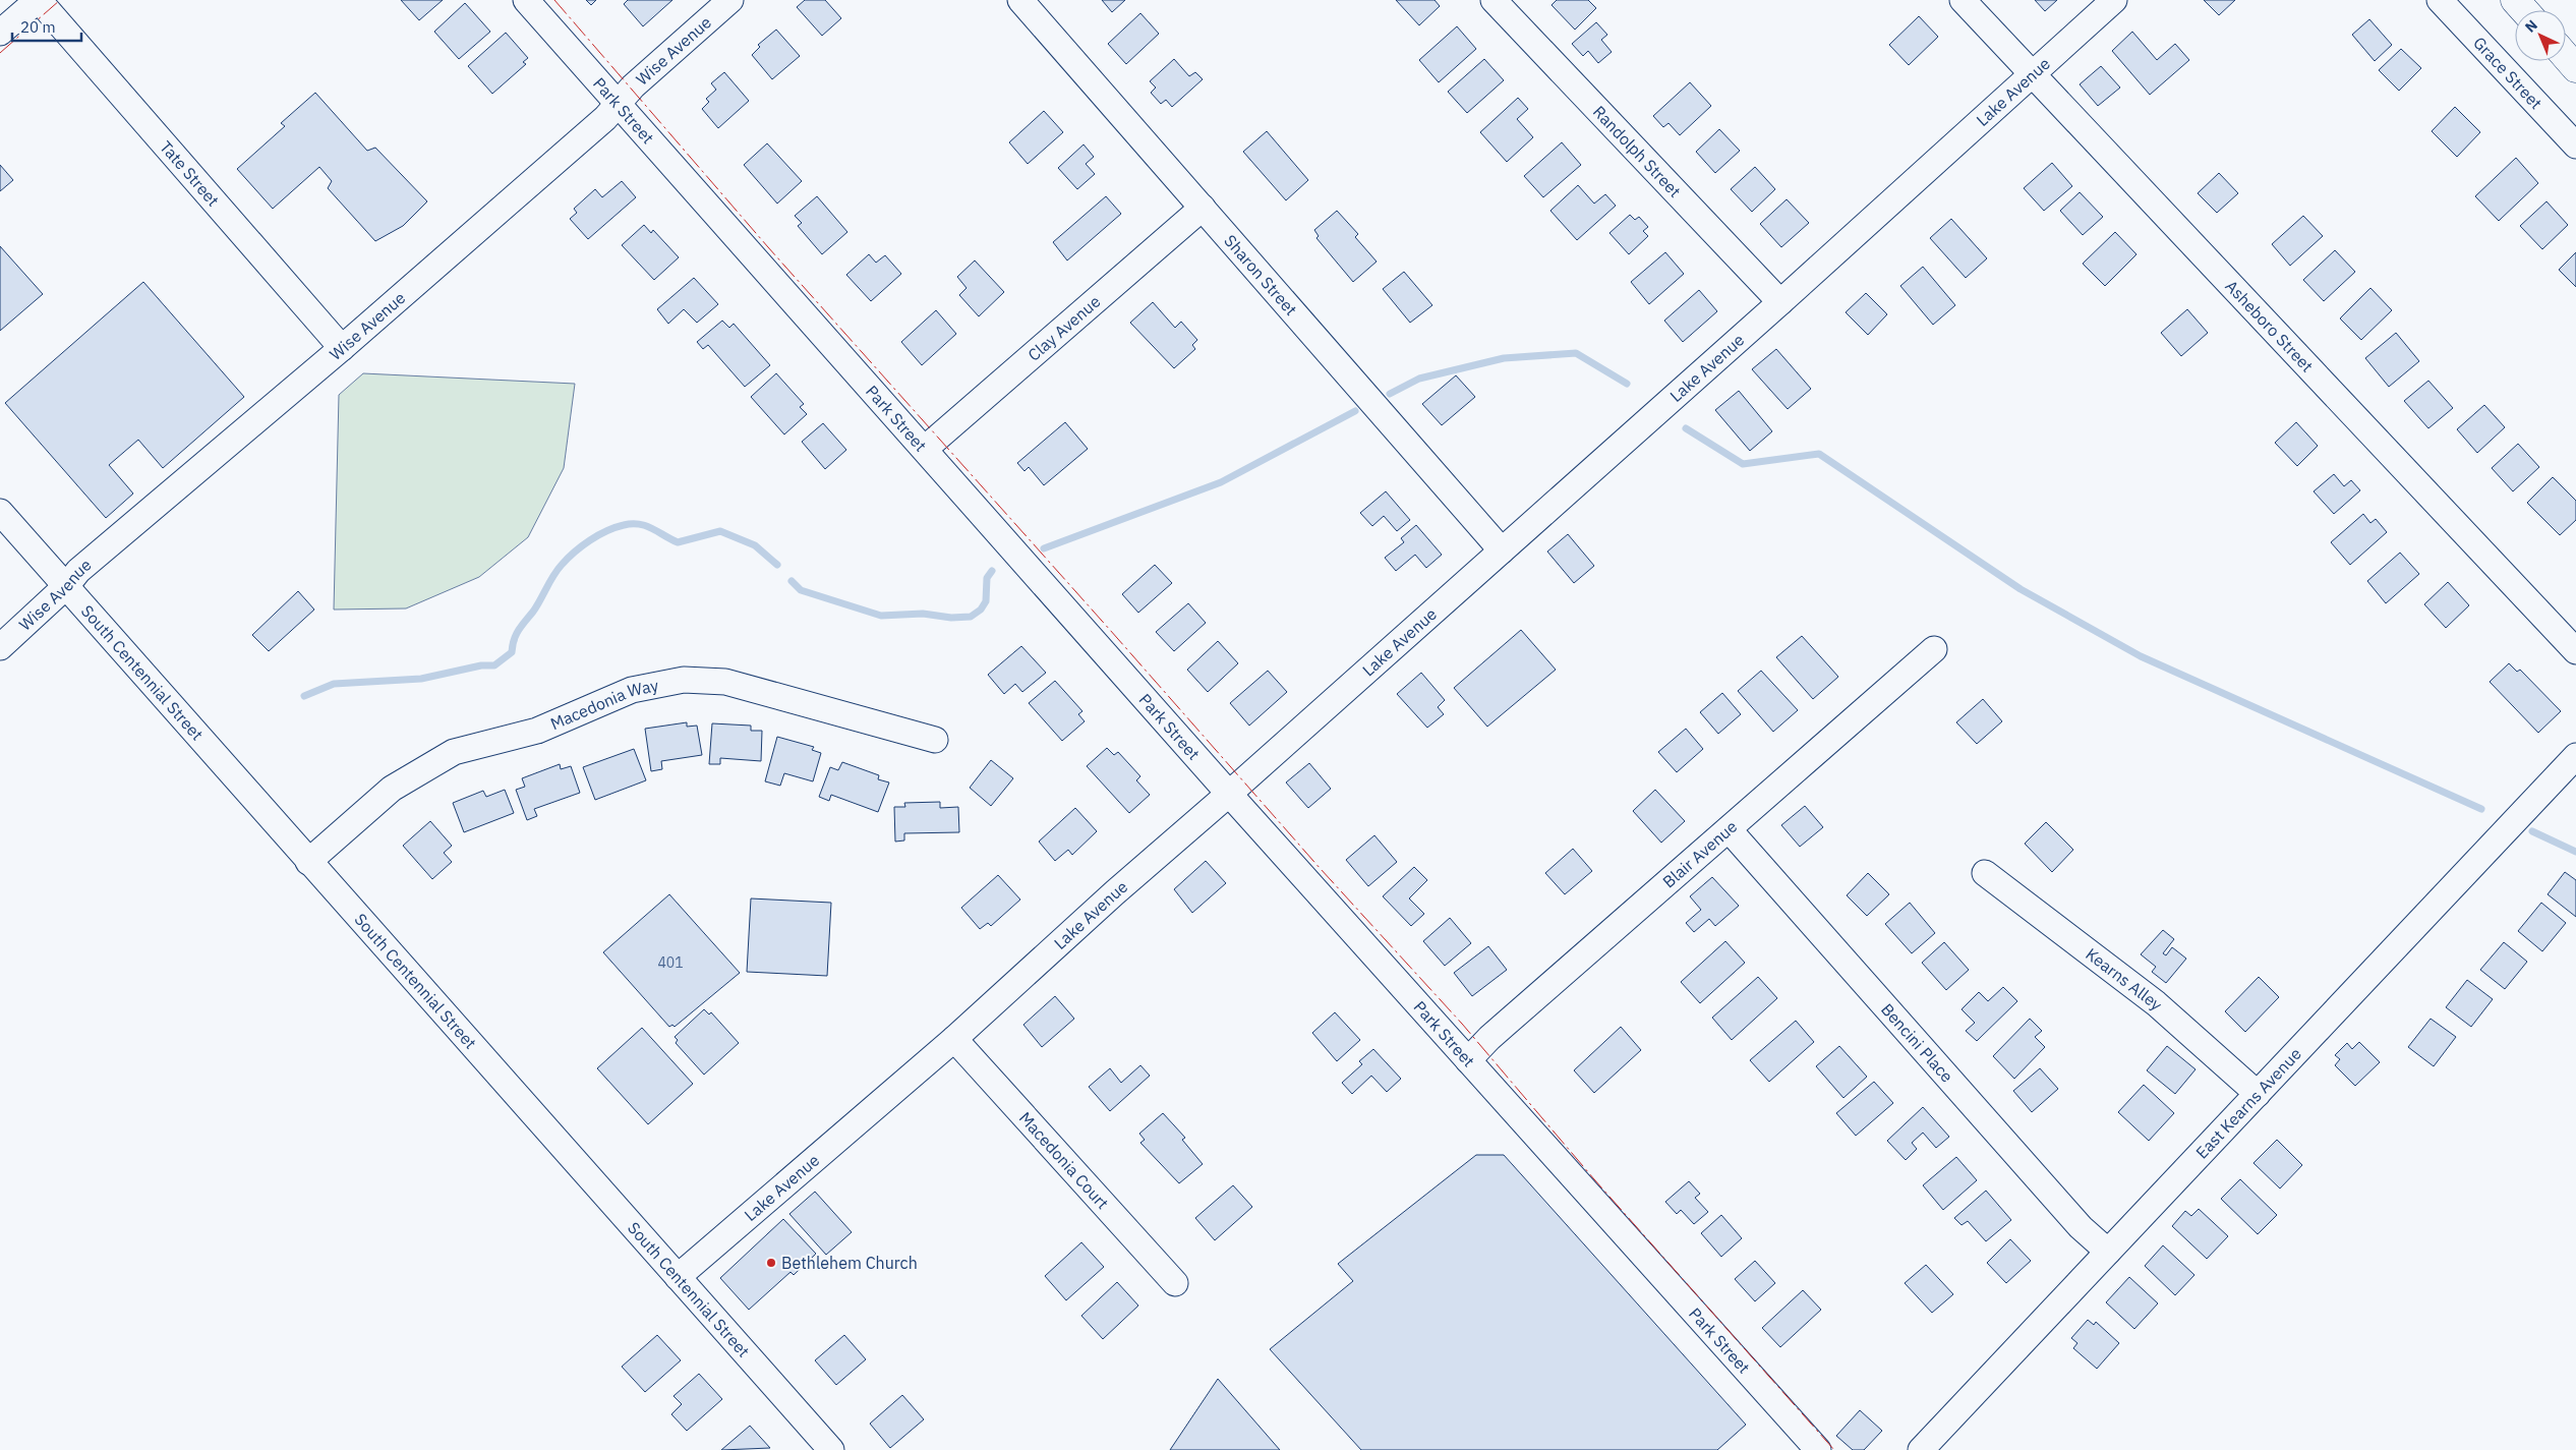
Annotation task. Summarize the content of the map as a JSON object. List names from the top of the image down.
{
  "streets": {
    "street": [
      "Wise Avenue",
      "Grace Street",
      "Lake Avenue",
      "Park Street",
      "Randolph Street",
      "Tate Street",
      "Sharon Street",
      "Asheboro Street",
      "Clay Avenue",
      "South Centennial Street",
      "Macedonia Way",
      "Blair Avenue",
      "Kearns Alley",
      "Bencini Place",
      "East Kearns Avenue",
      "Macedonia Court"
    ]
  },
  "crossings": [
    ["Wise Avenue", "Park Street"],
    ["Wise Avenue", "Tate Street"],
    ["Wise Avenue", "South Centennial Street"],
    ["Lake Avenue", "Park Street"],
    ["Lake Avenue", "Randolph Street"],
    ["Lake Avenue", "Sharon Street"],
    ["Lake Avenue", "Asheboro Street"],
    ["Lake Avenue", "South Centennial Street"],
    ["Lake Avenue", "Macedonia Court"],
    ["Park Street", "Clay Avenue"],
    ["Park Street", "Blair Avenue"],
    ["Sharon Street", "Clay Avenue"],
    ["South Centennial Street", "Macedonia Way"],
    ["Blair Avenue", "Bencini Place"],
    ["Kearns Alley", "East Kearns Avenue"],
    ["Bencini Place", "East Kearns Avenue"]
  ],
  "places": ["Bethlehem Church"],
  "house_numbers": ["401"],
  "scale_bar": "20 m",
  "north": "top left"
}
